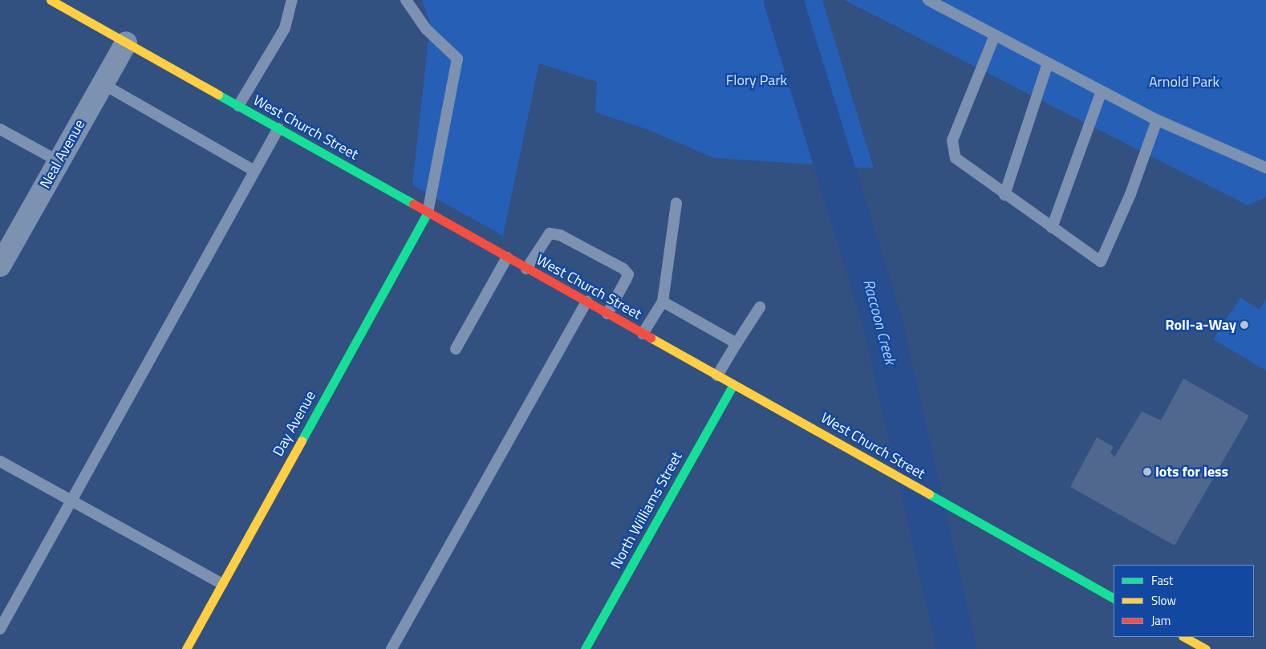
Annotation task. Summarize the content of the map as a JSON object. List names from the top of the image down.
{
  "streets": {
    "street": [
      "West Church Street",
      "Neal Avenue",
      "Day Avenue",
      "North Williams Street"
    ]
  },
  "crossings": [
    ["West Church Street", "Neal Avenue"],
    ["West Church Street", "Day Avenue"],
    ["West Church Street", "North Williams Street"]
  ],
  "water": ["Raccoon Creek"],
  "parks": ["Flory Park", "Arnold Park"],
  "places": ["Roll-a-Way", "lots for less"],
  "legend": ["Fast", "Slow", "Jam"]
}
